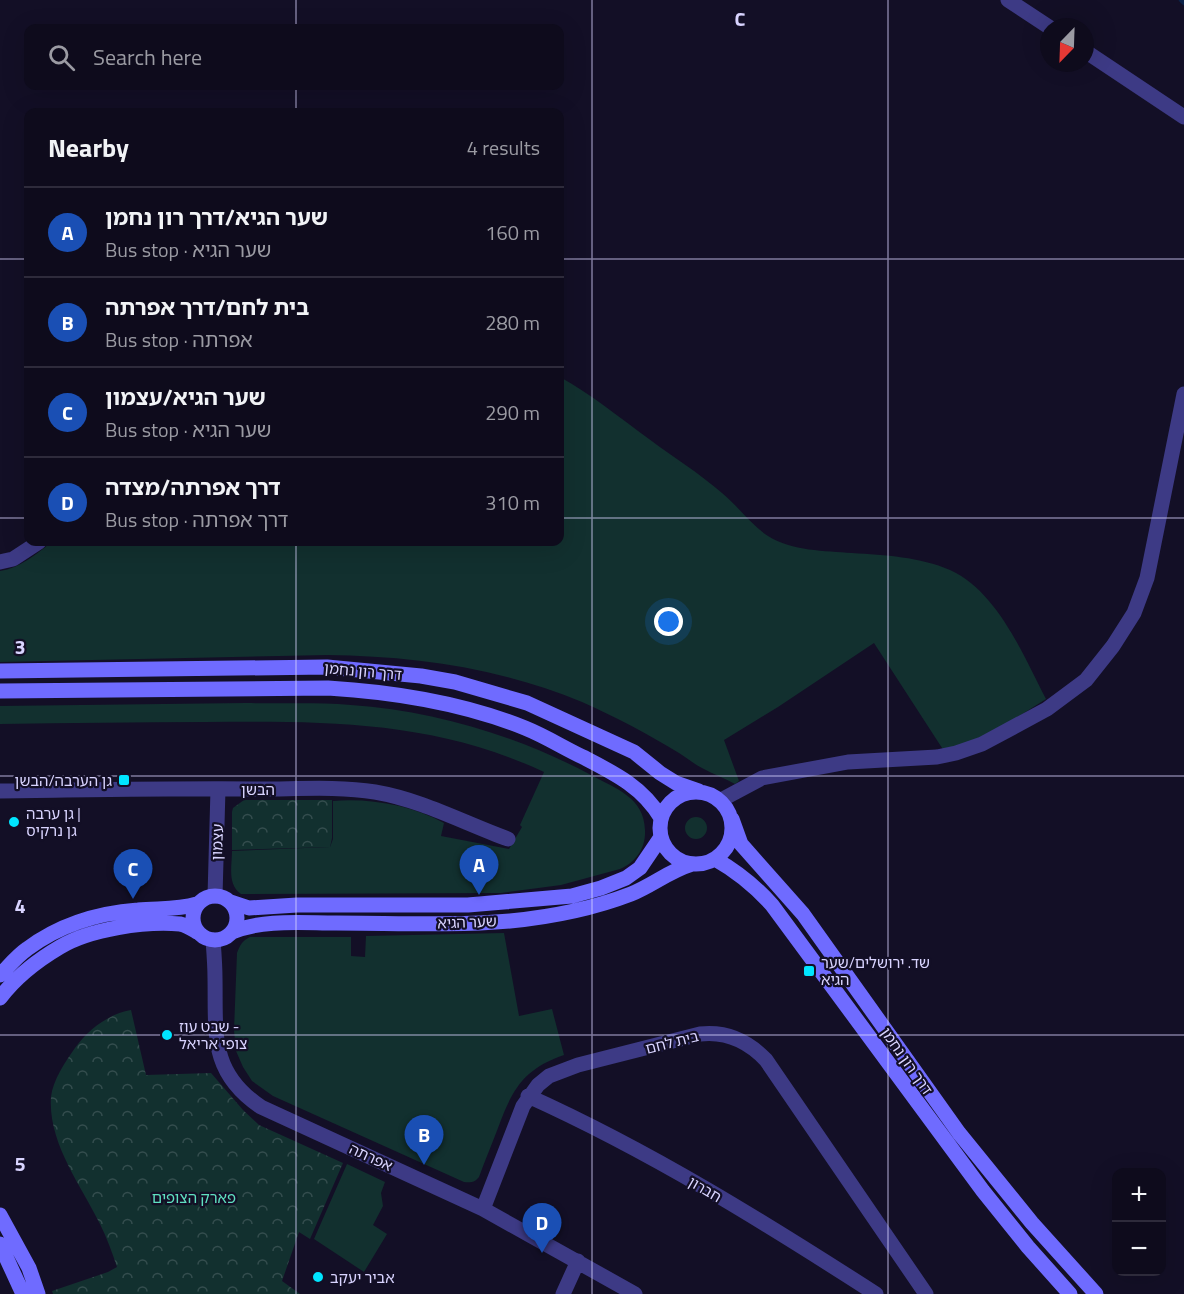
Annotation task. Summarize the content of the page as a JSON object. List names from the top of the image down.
{
  "streets": {
    "main road": ["דרך רון נחמן", "שער הגיא"],
    "street": [
      "הבשן",
      "עצמון",
      "בית לחם",
      "אפרתה",
      "חברון"
    ]
  },
  "crossings": [
    ["דרך רון נחמן", "שער הגיא"],
    ["הבשן", "עצמון"],
    ["עצמון", "שער הגיא"],
    ["עצמון", "אפרתה"],
    ["שער הגיא", "אפרתה"],
    ["בית לחם", "אפרתה"],
    ["בית לחם", "חברון"]
  ],
  "parks": ["פארק הצופים"],
  "places": {
    "transit": ["גן הערבה/הבשן", "שד. ירושלים/שער הגיא"],
    "other": ["גן ערבה | גן נרקיס", "שבט עוז - צופי אריאל", "אביר יעקב"]
  },
  "north": "bottom left",
  "page": {
    "search": "Search here",
    "heading": ["Nearby", "4 results"],
    "list": [
      {
        "mark": "A",
        "name": "שער הגיא/דרך רון נחמן",
        "note": "Bus stop · שער הגיא",
        "value": "160 m"
      },
      {
        "mark": "B",
        "name": "בית לחם/דרך אפרתה",
        "note": "Bus stop · אפרתה",
        "value": "280 m"
      },
      {
        "mark": "C",
        "name": "שער הגיא/עצמון",
        "note": "Bus stop · שער הגיא",
        "value": "290 m"
      },
      {
        "mark": "D",
        "name": "דרך אפרתה/מצדה",
        "note": "Bus stop · דרך אפרתה",
        "value": "310 m"
      }
    ],
    "pins": [
      "A",
      "C",
      "B",
      "D"
    ],
    "map_buttons": ["+", "−"]
  },
  "grid": {
    "columns": ["C"],
    "rows": ["3", "4", "5"]
  }
}
